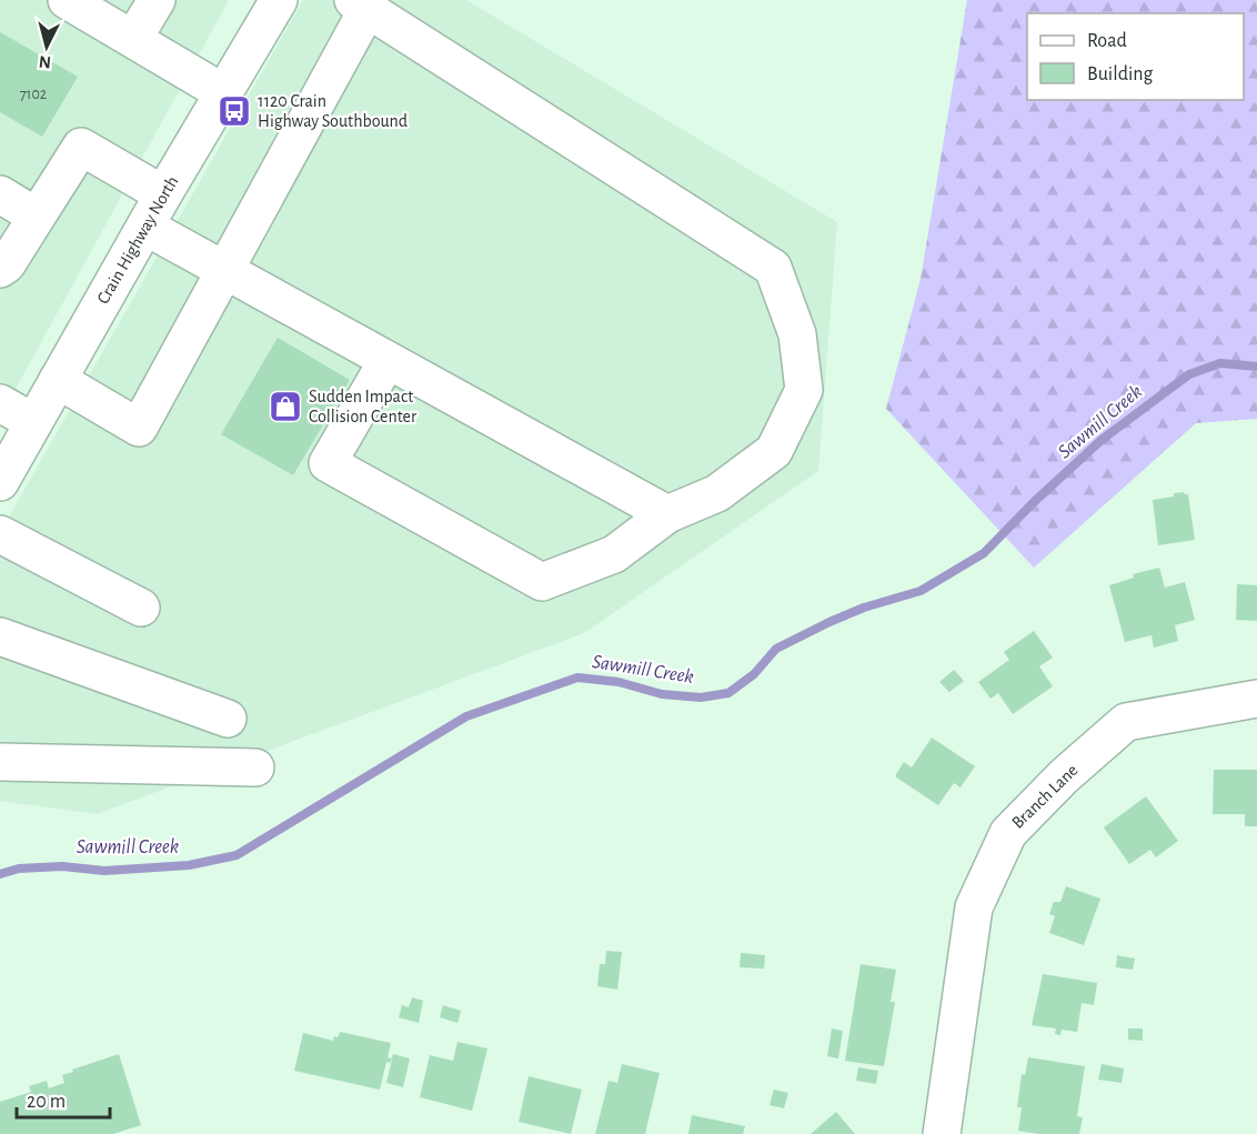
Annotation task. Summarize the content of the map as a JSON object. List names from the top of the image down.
{
  "streets": {
    "main road": ["Crain Highway North", "Branch Lane"]
  },
  "water": ["Sawmill Creek"],
  "places": {
    "bus stop": ["1120 Crain Highway Southbound"],
    "shop": ["Sudden Impact Collision Center"]
  },
  "house_numbers": ["7102"],
  "legend": ["Road", "Building"],
  "scale_bar": "20 m",
  "north": "bottom"
}
